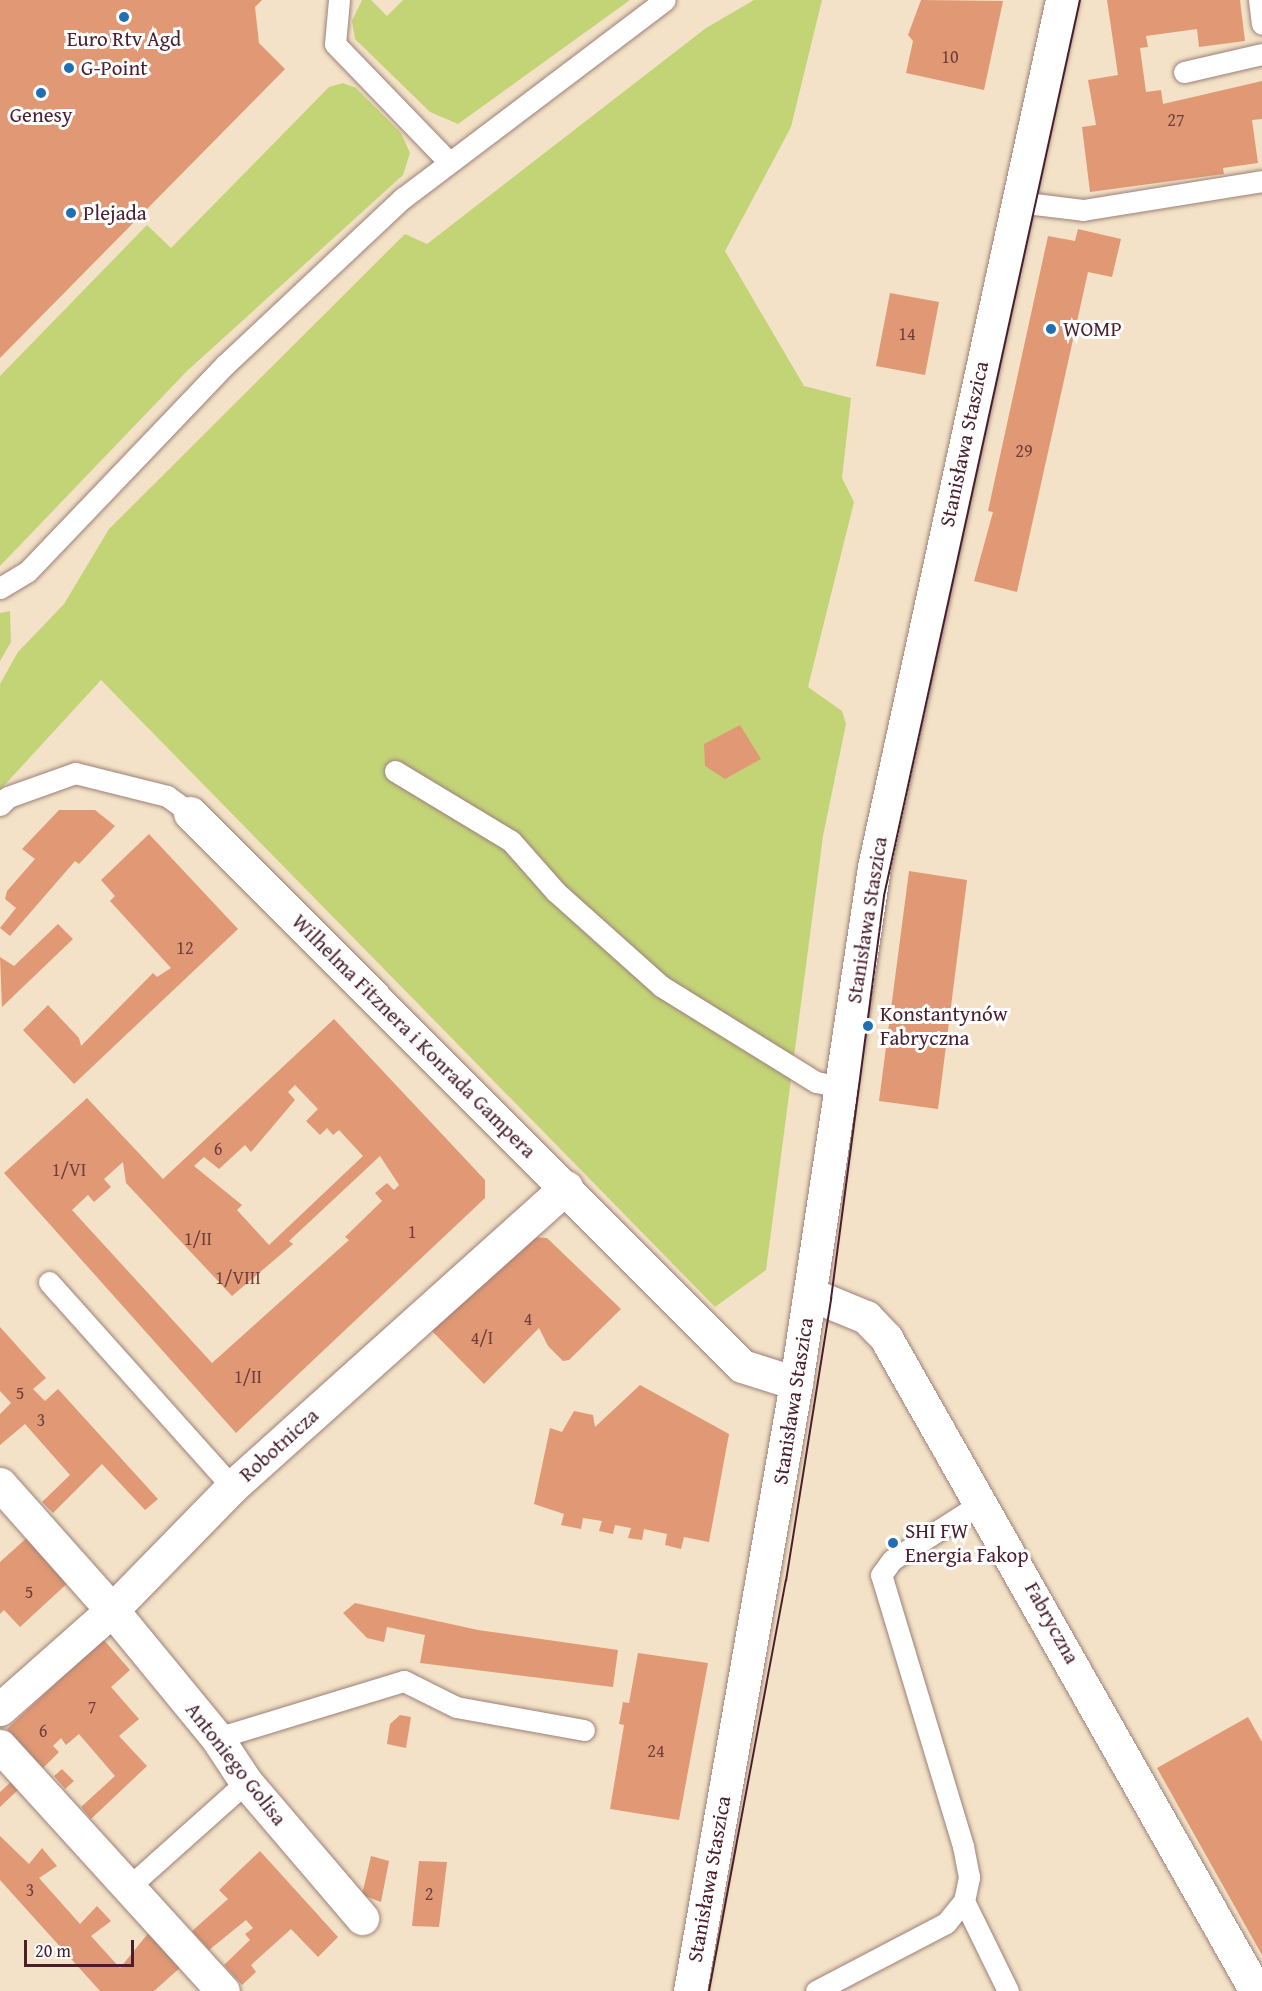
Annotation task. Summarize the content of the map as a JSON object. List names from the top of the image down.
{
  "streets": {
    "street": [
      "Stanisława Staszica",
      "Wilhelma Fitznera i Konrada Gampera",
      "Robotnicza",
      "Fabryczna",
      "Antoniego Golisa"
    ]
  },
  "crossings": [
    ["Stanisława Staszica", "Wilhelma Fitznera i Konrada Gampera"],
    ["Stanisława Staszica", "Fabryczna"],
    ["Wilhelma Fitznera i Konrada Gampera", "Robotnicza"],
    ["Robotnicza", "Antoniego Golisa"]
  ],
  "places": [
    "Euro Rtv Agd",
    "G-Point",
    "Genesy",
    "Plejada",
    "WOMP",
    "Konstantynów Fabryczna",
    "SHI FW Energia Fakop"
  ],
  "house_numbers": [
    "10",
    "27",
    "14",
    "29",
    "12",
    "6",
    "1/VI",
    "1",
    "1/II",
    "1/VIII",
    "4",
    "4/I",
    "1/II",
    "5",
    "3",
    "5",
    "7",
    "6",
    "24",
    "3",
    "2"
  ],
  "scale_bar": "20 m"
}
